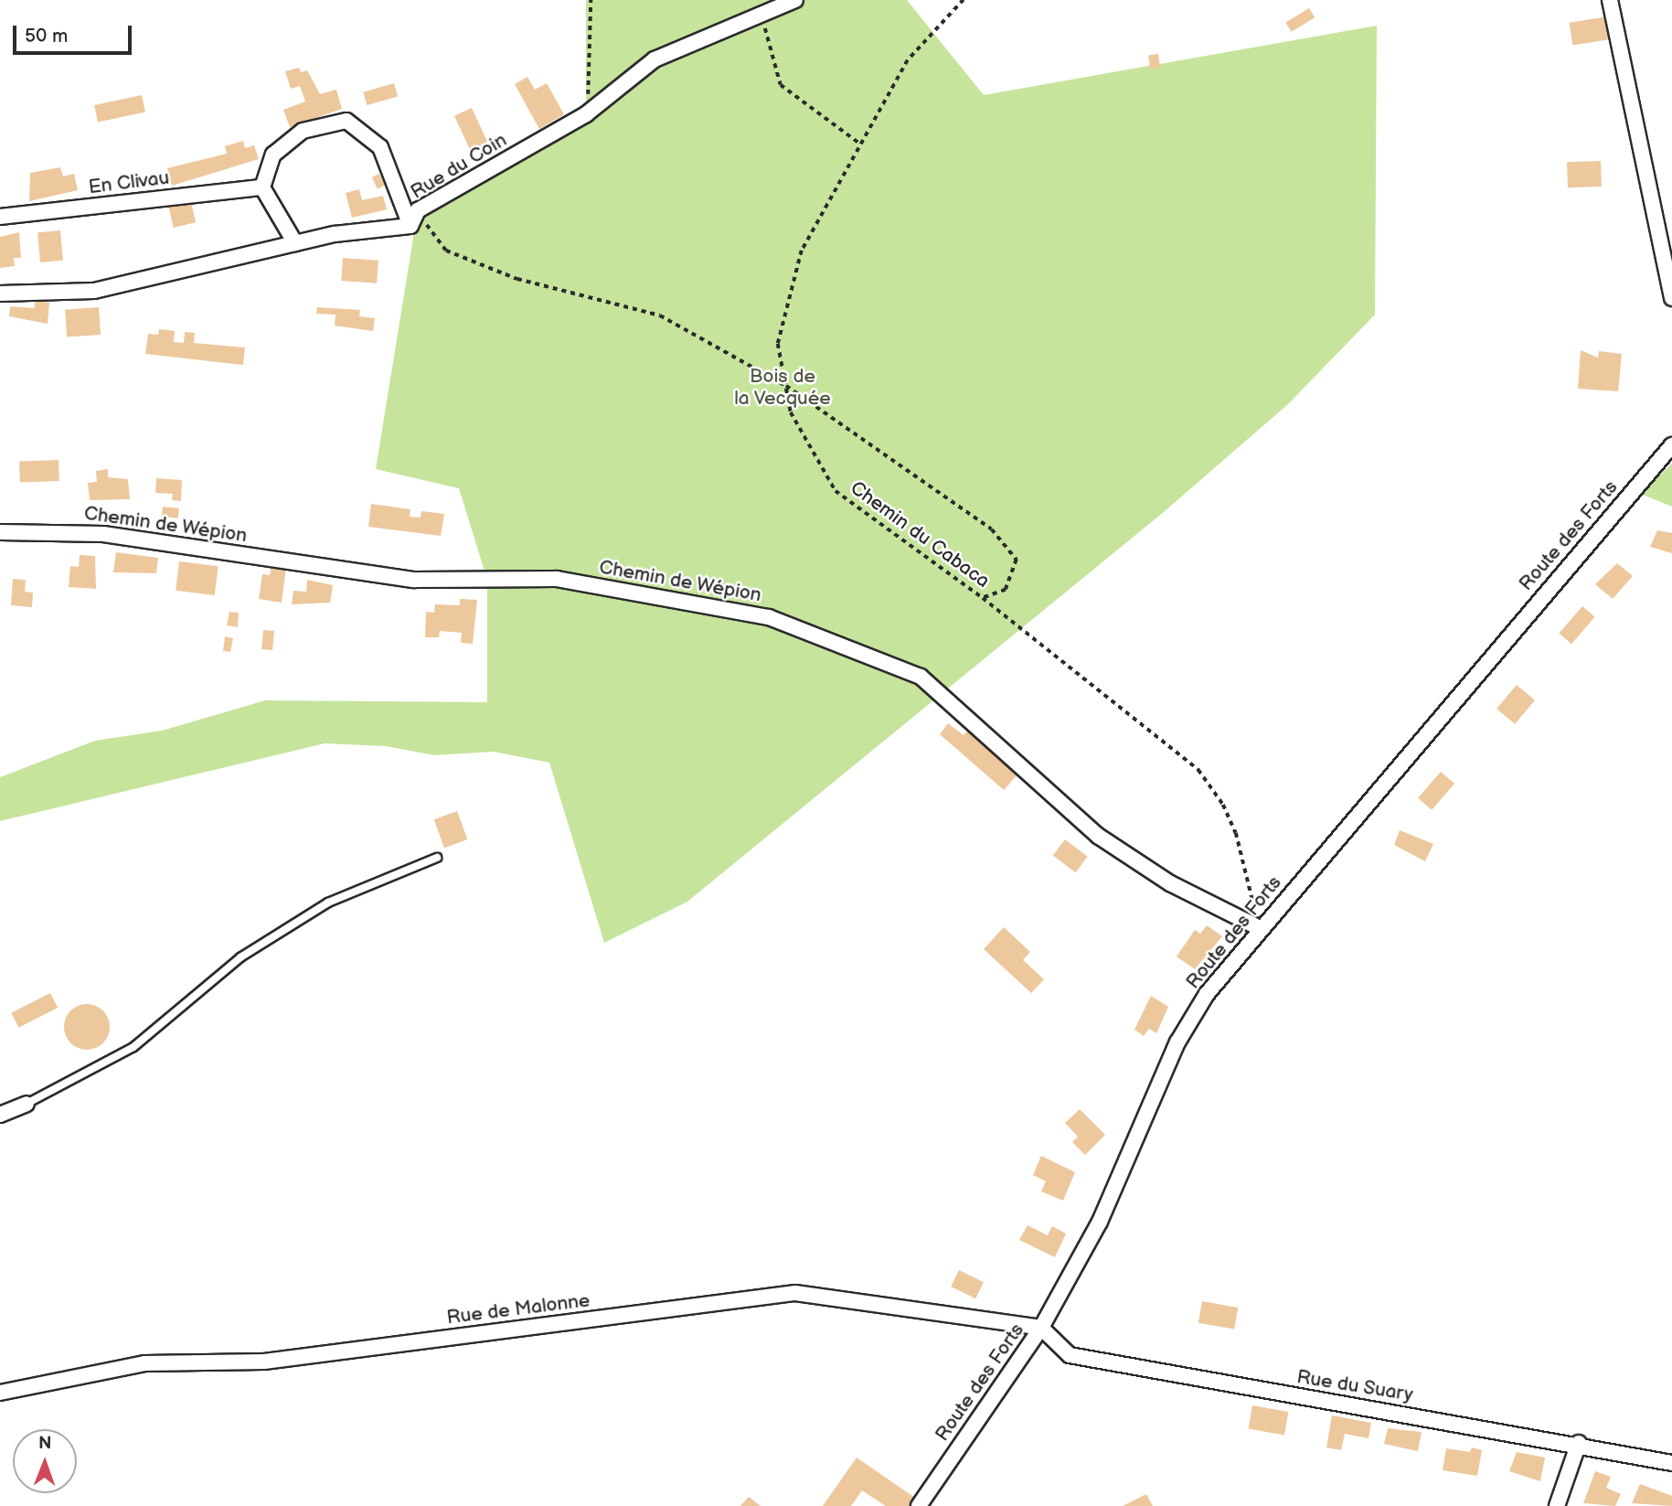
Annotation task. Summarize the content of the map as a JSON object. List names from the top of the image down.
{
  "streets": {
    "street": [
      "Rue du Coin",
      "En Clivau",
      "Chemin de Wépion",
      "Route des Forts",
      "Rue de Malonne",
      "Rue du Suary"
    ],
    "path": ["Chemin du Cabaca"]
  },
  "crossings": [
    ["Chemin de Wépion", "Chemin du Cabaca"],
    ["Chemin de Wépion", "Route des Forts"],
    ["Chemin du Cabaca", "Route des Forts"],
    ["Route des Forts", "Rue de Malonne"],
    ["Route des Forts", "Rue du Suary"],
    ["Rue de Malonne", "Rue du Suary"]
  ],
  "parks": ["Bois de la Vecquée"],
  "scale_bar": "50 m",
  "north": "top"
}
